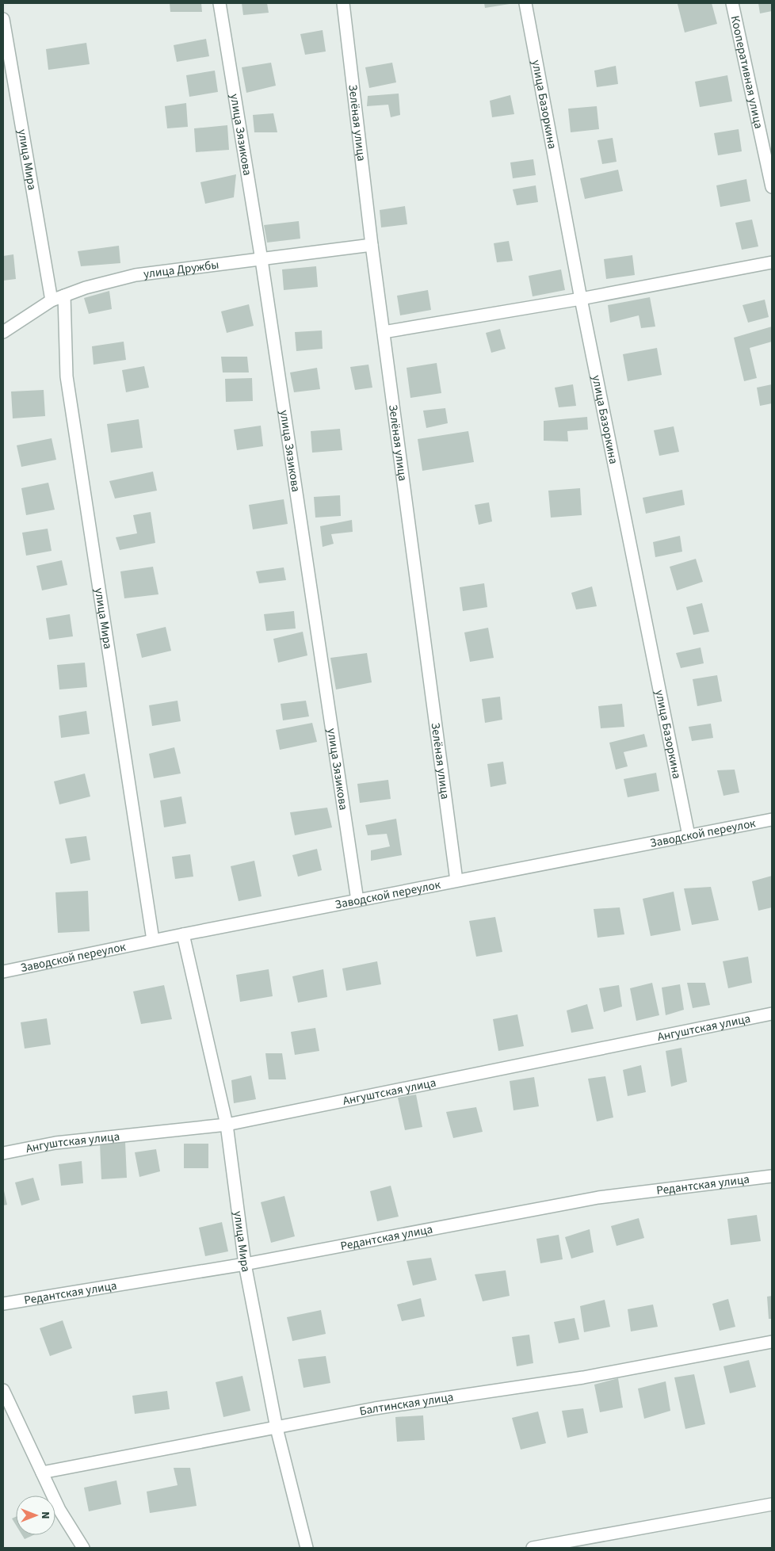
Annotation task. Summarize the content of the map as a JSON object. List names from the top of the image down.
{
  "streets": {
    "street": [
      "Кооперативная улица",
      "улица Базоркина",
      "Зелёная улица",
      "улица Зязикова",
      "улица Мира",
      "улица Дружбы",
      "Заводской переулок",
      "Ангуштская улица",
      "Редантская улица",
      "Балтинская улица"
    ]
  },
  "crossings": [
    ["улица Базоркина", "Заводской переулок"],
    ["Зелёная улица", "улица Дружбы"],
    ["Зелёная улица", "Заводской переулок"],
    ["улица Зязикова", "улица Дружбы"],
    ["улица Зязикова", "Заводской переулок"],
    ["улица Мира", "улица Дружбы"],
    ["улица Мира", "Заводской переулок"],
    ["улица Мира", "Ангуштская улица"],
    ["улица Мира", "Редантская улица"],
    ["улица Мира", "Балтинская улица"]
  ],
  "north": "right"
}
